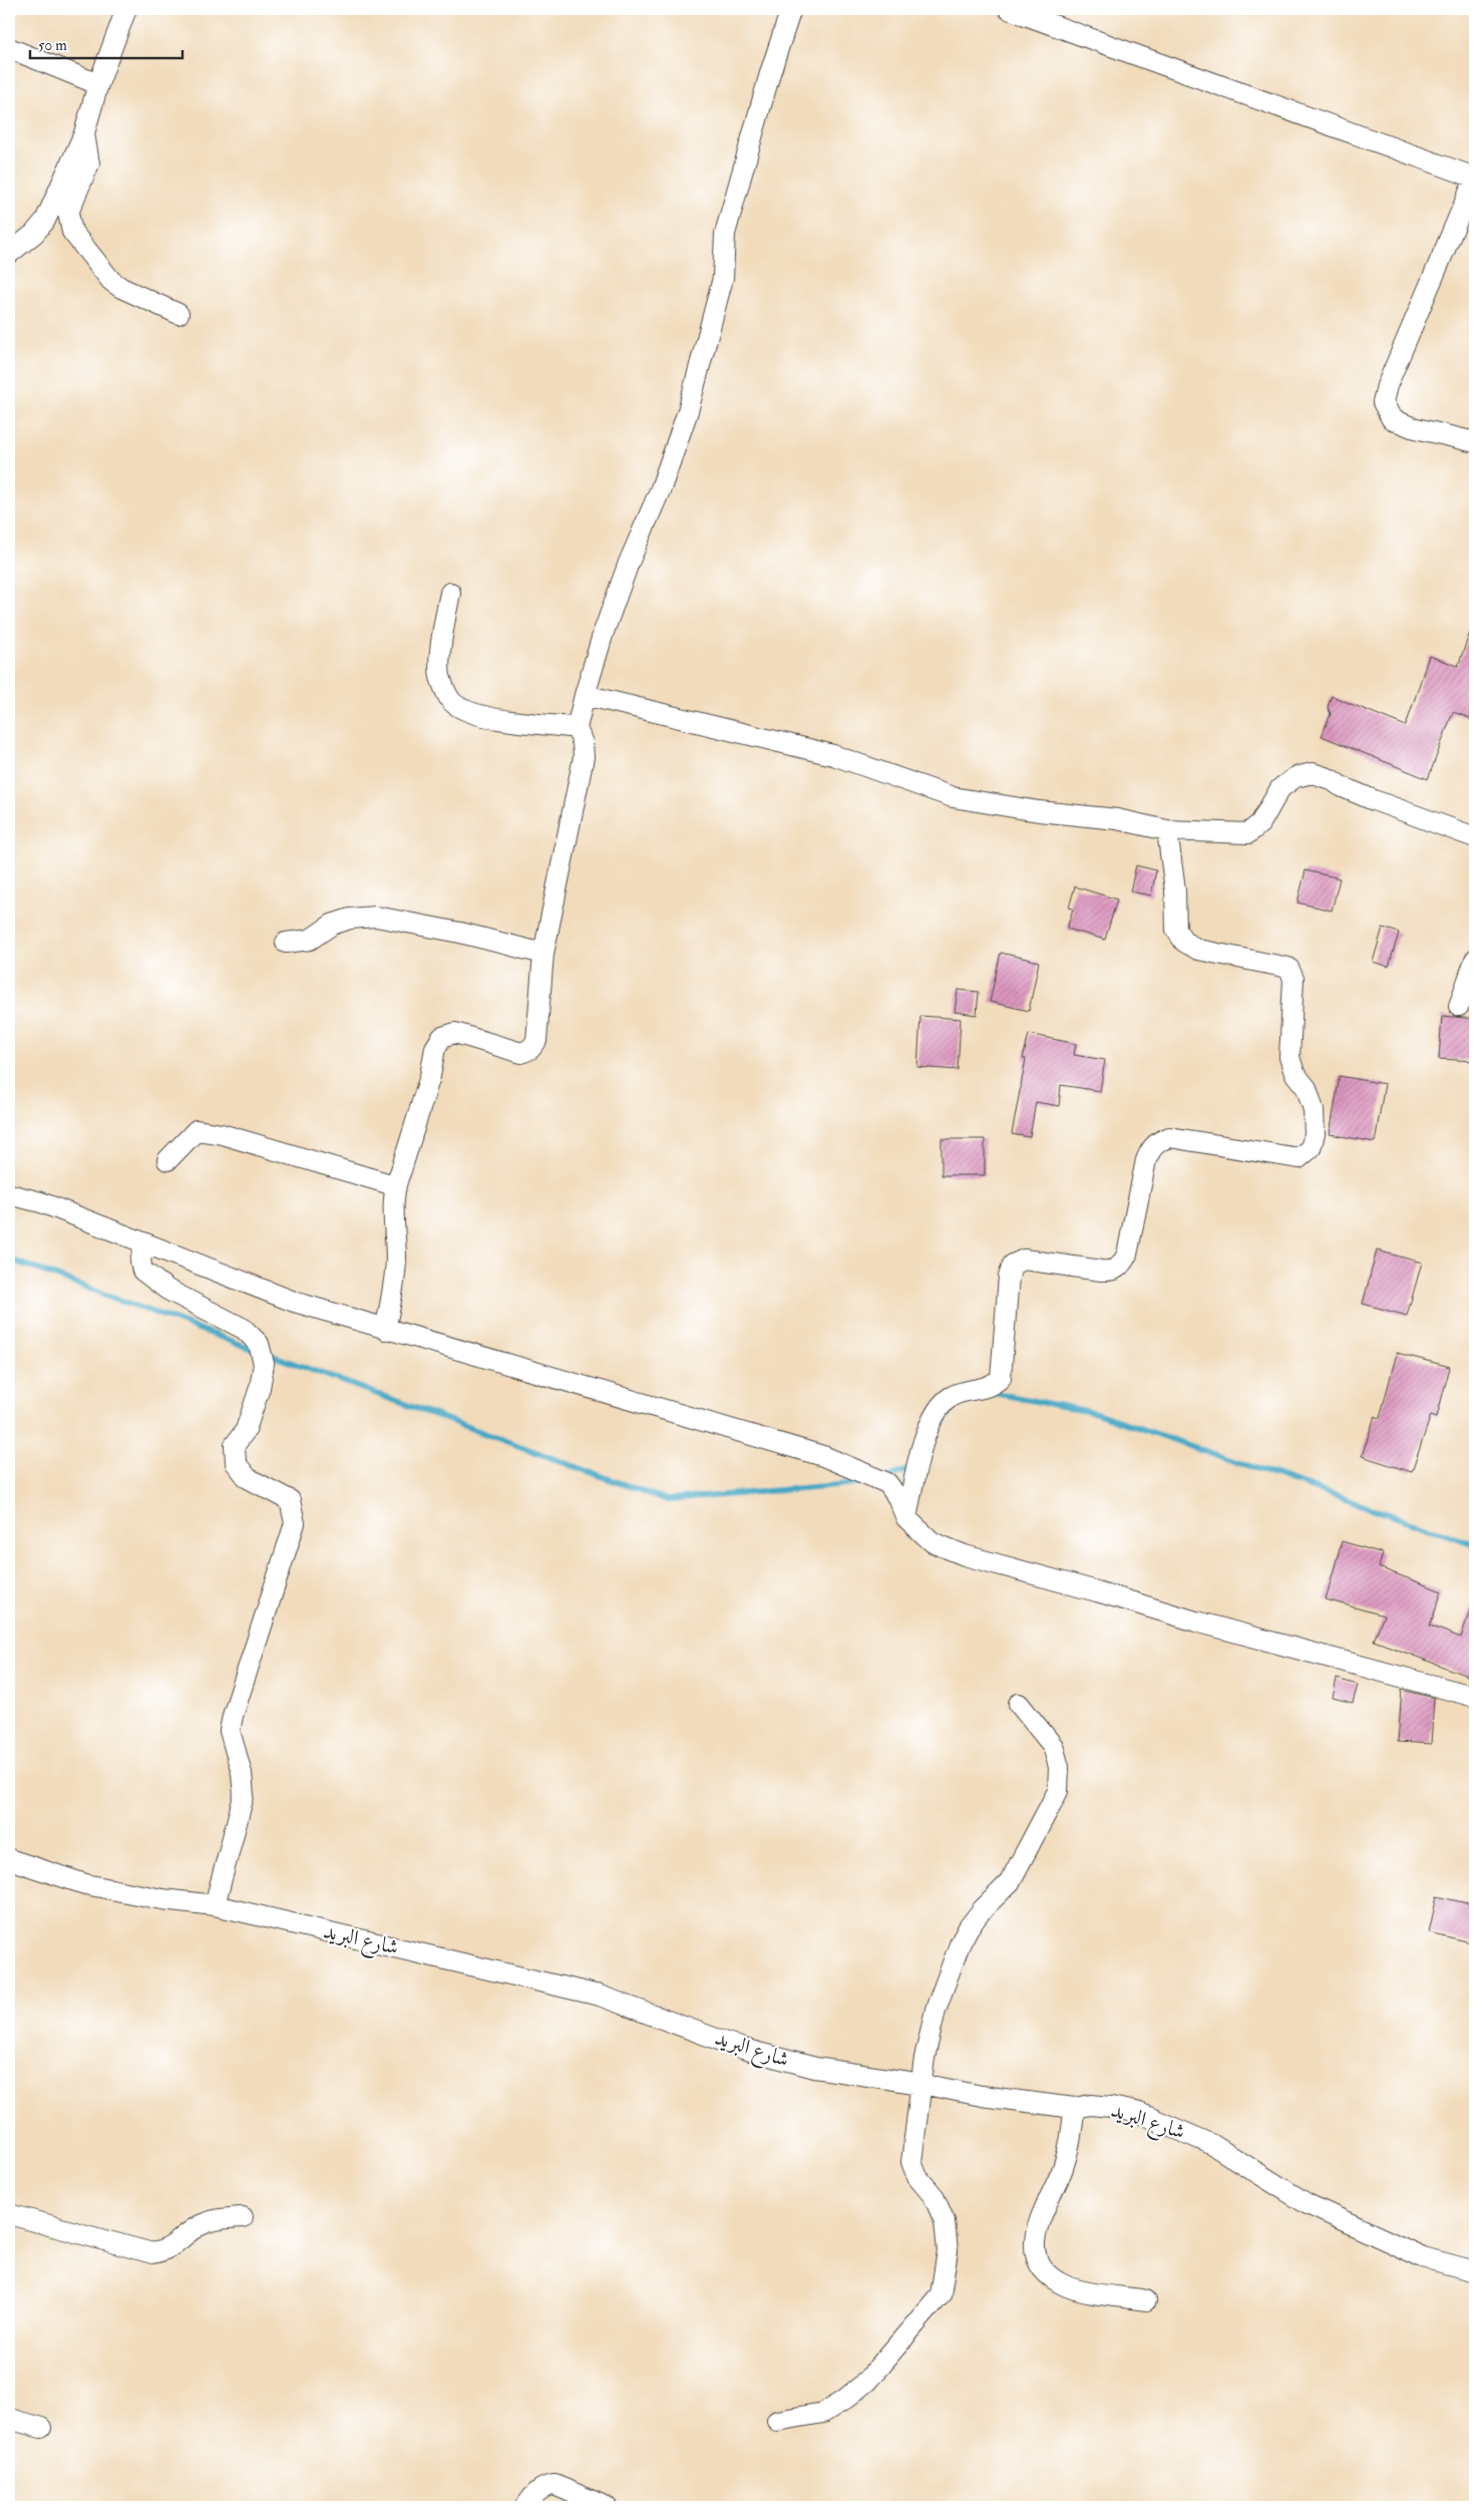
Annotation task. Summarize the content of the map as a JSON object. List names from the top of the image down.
{
  "streets": {
    "street": ["شارع البريد"]
  },
  "scale_bar": "50 m"
}
